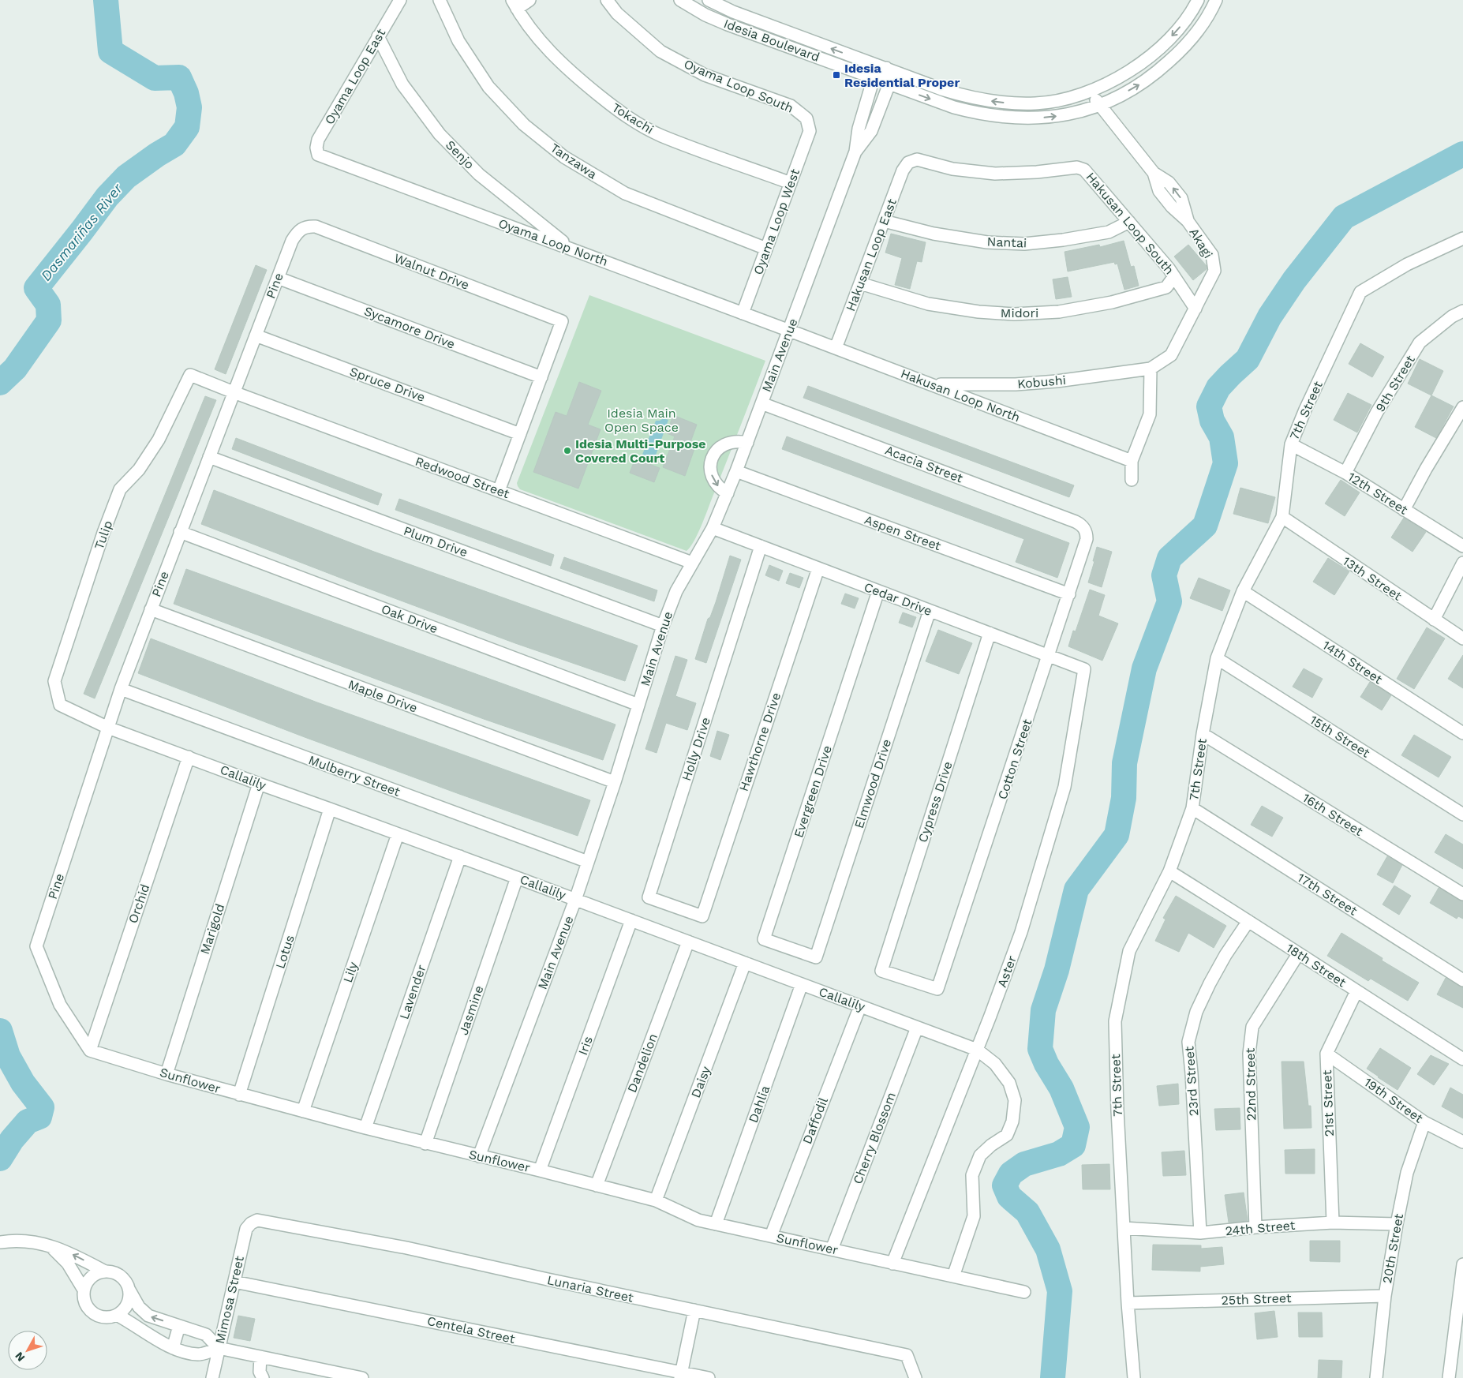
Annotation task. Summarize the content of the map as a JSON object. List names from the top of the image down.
{
  "streets": {
    "street": [
      "Idesia Boulevard",
      "Oyama Loop East",
      "Oyama Loop South",
      "Tokachi",
      "Senjo",
      "Tanzawa",
      "Oyama Loop West",
      "Hakusan Loop South",
      "Oyama Loop North",
      "Nantai",
      "Akagi",
      "Hakusan Loop East",
      "Walnut Drive",
      "Pine",
      "Midori",
      "Sycamore Drive",
      "Main Avenue",
      "Kobushi",
      "9th Street",
      "Spruce Drive",
      "Hakusan Loop North",
      "7th Street",
      "Acacia Street",
      "Redwood Street",
      "12th Street",
      "Aspen Street",
      "Tulip",
      "Plum Drive",
      "13th Street",
      "Cedar Drive",
      "Oak Drive",
      "14th Street",
      "Maple Drive",
      "15th Street",
      "Hawthorne Drive",
      "Holly Drive",
      "Cotton Street",
      "Mulberry Street",
      "Callalily",
      "Elmwood Drive",
      "Evergreen Drive",
      "Cypress Drive",
      "16th Street",
      "17th Street",
      "Orchid",
      "Marigold",
      "Lotus",
      "18th Street",
      "Aster",
      "Lily",
      "Lavender",
      "Jasmine",
      "Iris",
      "Dandelion",
      "Sunflower",
      "23rd Street",
      "Daisy",
      "22nd Street",
      "19th Street",
      "21st Street",
      "Dahlia",
      "Daffodil",
      "Cherry Blossom",
      "24th Street",
      "20th Street",
      "Lunaria Street",
      "25th Street",
      "Mimosa Street",
      "Centela Street"
    ]
  },
  "crossings": [
    ["Idesia Boulevard", "Akagi"],
    ["Idesia Boulevard", "Main Avenue"],
    ["Oyama Loop East", "Senjo"],
    ["Oyama Loop East", "Oyama Loop North"],
    ["Oyama Loop South", "Oyama Loop West"],
    ["Tokachi", "Oyama Loop West"],
    ["Senjo", "Oyama Loop North"],
    ["Tanzawa", "Oyama Loop West"],
    ["Oyama Loop West", "Oyama Loop North"],
    ["Hakusan Loop South", "Nantai"],
    ["Hakusan Loop South", "Akagi"],
    ["Hakusan Loop South", "Hakusan Loop East"],
    ["Hakusan Loop South", "Midori"],
    ["Oyama Loop North", "Main Avenue"],
    ["Oyama Loop North", "Hakusan Loop North"],
    ["Nantai", "Hakusan Loop East"],
    ["Akagi", "Kobushi"],
    ["Hakusan Loop East", "Midori"],
    ["Hakusan Loop East", "Hakusan Loop North"],
    ["Walnut Drive", "Pine"],
    ["Walnut Drive", "Sycamore Drive"],
    ["Pine", "Sycamore Drive"],
    ["Pine", "Spruce Drive"],
    ["Pine", "Redwood Street"],
    ["Pine", "Tulip"],
    ["Pine", "Plum Drive"],
    ["Pine", "Oak Drive"],
    ["Pine", "Maple Drive"],
    ["Pine", "Mulberry Street"],
    ["Pine", "Callalily"],
    ["Pine", "Orchid"],
    ["Pine", "Sunflower"],
    ["Main Avenue", "Hakusan Loop North"],
    ["Main Avenue", "Acacia Street"],
    ["Main Avenue", "Redwood Street"],
    ["Main Avenue", "Aspen Street"],
    ["Main Avenue", "Plum Drive"],
    ["Main Avenue", "Cedar Drive"],
    ["Main Avenue", "Oak Drive"],
    ["Main Avenue", "Maple Drive"],
    ["Main Avenue", "Mulberry Street"],
    ["Main Avenue", "Callalily"],
    ["Main Avenue", "Sunflower"],
    ["Kobushi", "Hakusan Loop North"],
    ["9th Street", "12th Street"],
    ["7th Street", "12th Street"],
    ["7th Street", "13th Street"],
    ["7th Street", "14th Street"],
    ["7th Street", "15th Street"],
    ["7th Street", "16th Street"],
    ["7th Street", "17th Street"],
    ["7th Street", "18th Street"],
    ["7th Street", "24th Street"],
    ["7th Street", "25th Street"],
    ["Acacia Street", "Cotton Street"],
    ["Redwood Street", "Tulip"],
    ["Aspen Street", "Cotton Street"],
    ["Tulip", "Callalily"],
    ["Cedar Drive", "Hawthorne Drive"],
    ["Cedar Drive", "Holly Drive"],
    ["Cedar Drive", "Cotton Street"],
    ["Cedar Drive", "Elmwood Drive"],
    ["Cedar Drive", "Evergreen Drive"],
    ["Cedar Drive", "Cypress Drive"],
    ["Cedar Drive", "Aster"],
    ["Hawthorne Drive", "Holly Drive"],
    ["Cotton Street", "Cypress Drive"],
    ["Callalily", "Orchid"],
    ["Callalily", "Marigold"],
    ["Callalily", "Lotus"],
    ["Callalily", "Aster"],
    ["Callalily", "Lily"],
    ["Callalily", "Lavender"],
    ["Callalily", "Jasmine"],
    ["Callalily", "Iris"],
    ["Callalily", "Dandelion"],
    ["Callalily", "Sunflower"],
    ["Callalily", "Daisy"],
    ["Callalily", "Dahlia"],
    ["Callalily", "Daffodil"],
    ["Callalily", "Cherry Blossom"],
    ["Elmwood Drive", "Evergreen Drive"],
    ["Orchid", "Sunflower"],
    ["Marigold", "Sunflower"],
    ["Lotus", "Sunflower"],
    ["18th Street", "23rd Street"],
    ["18th Street", "22nd Street"],
    ["18th Street", "21st Street"],
    ["Aster", "Sunflower"],
    ["Lily", "Sunflower"],
    ["Lavender", "Sunflower"],
    ["Jasmine", "Sunflower"],
    ["Iris", "Sunflower"],
    ["Dandelion", "Sunflower"],
    ["Sunflower", "Daisy"],
    ["Sunflower", "Dahlia"],
    ["Sunflower", "Daffodil"],
    ["Sunflower", "Cherry Blossom"],
    ["23rd Street", "24th Street"],
    ["22nd Street", "24th Street"],
    ["19th Street", "21st Street"],
    ["19th Street", "20th Street"],
    ["21st Street", "24th Street"],
    ["24th Street", "20th Street"],
    ["20th Street", "25th Street"],
    ["Lunaria Street", "Mimosa Street"],
    ["Mimosa Street", "Centela Street"]
  ],
  "water": ["Dasmariñas River"],
  "parks": ["Idesia Main Open Space"],
  "places": {
    "transit": ["Idesia Residential Proper"],
    "other": ["Idesia Multi-Purpose Covered Court"]
  },
  "north": "bottom left"
}
